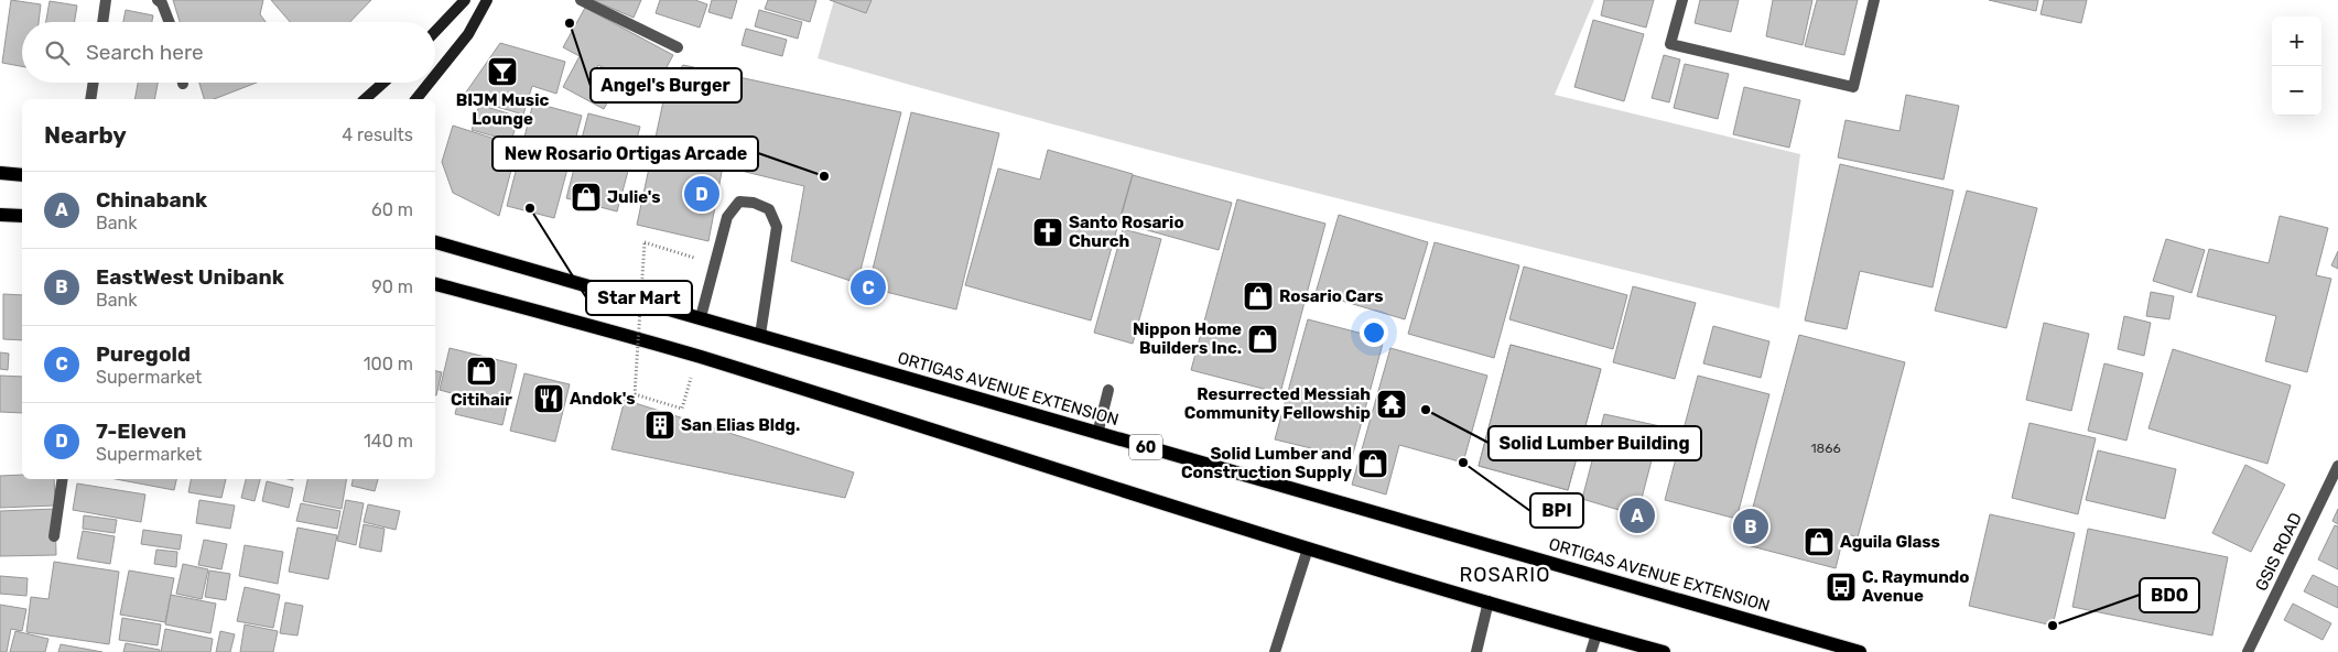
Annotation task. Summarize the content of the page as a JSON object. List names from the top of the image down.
{
  "streets": {
    "main road": ["ORTIGAS AVENUE EXTENSION", "60"],
    "street": ["GSIS ROAD"]
  },
  "districts": ["ROSARIO"],
  "places": {
    "other": [
      "Angel's Burger",
      "New Rosario Ortigas Arcade",
      "Star Mart",
      "Solid Lumber Building",
      "BPI",
      "BDO"
    ],
    "bar": ["BIJM Music Lounge"],
    "shop": [
      "Julie's",
      "Rosario Cars",
      "Nippon Home Builders Inc.",
      "Citihair",
      "Solid Lumber and Construction Supply",
      "Aguila Glass"
    ],
    "church": ["Santo Rosario Church"],
    "restaurant": ["Andok's"],
    "temple": ["Resurrected Messiah Community Fellowship"],
    "building": ["San Elias Bldg."],
    "bus stop": ["C. Raymundo Avenue"]
  },
  "house_numbers": ["1866"],
  "page": {
    "map_buttons": ["+", "−"],
    "search": "Search here",
    "heading": ["Nearby", "4 results"],
    "list": [
      {
        "mark": "A",
        "name": "Chinabank",
        "note": "Bank",
        "value": "60 m"
      },
      {
        "mark": "B",
        "name": "EastWest Unibank",
        "note": "Bank",
        "value": "90 m"
      },
      {
        "mark": "C",
        "name": "Puregold",
        "note": "Supermarket",
        "value": "100 m"
      },
      {
        "mark": "D",
        "name": "7-Eleven",
        "note": "Supermarket",
        "value": "140 m"
      }
    ],
    "pins": [
      "D",
      "C",
      "A",
      "B"
    ]
  }
}
